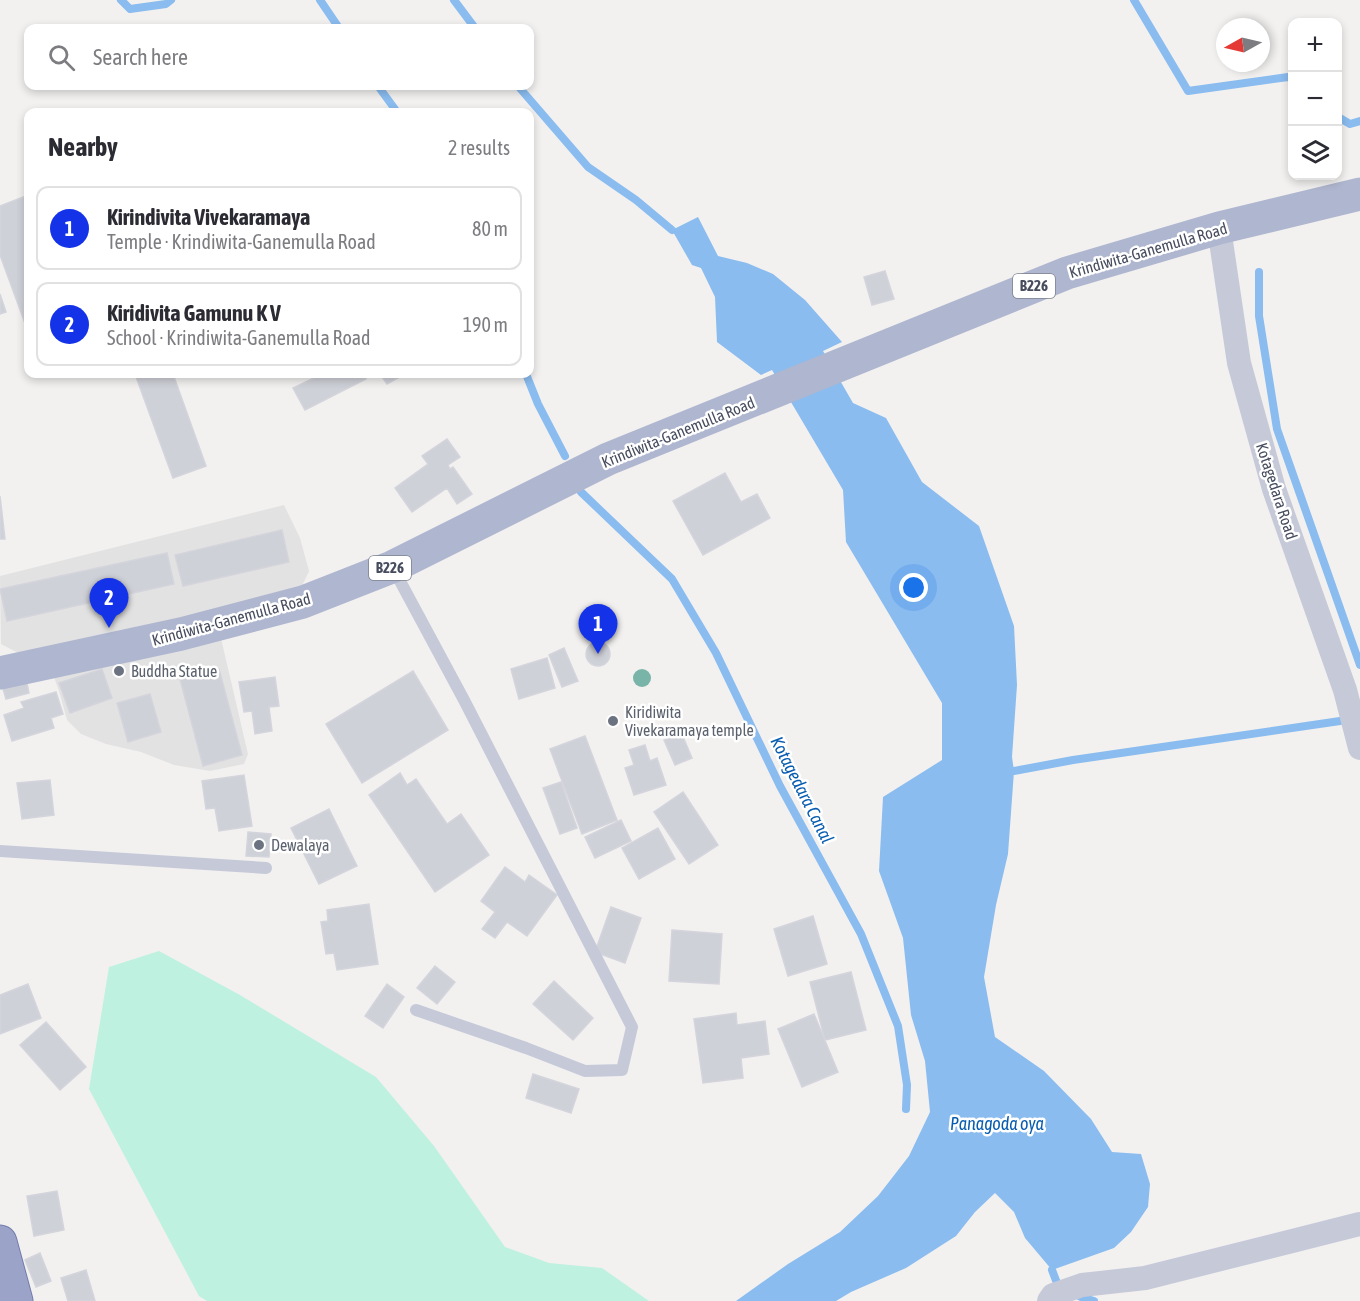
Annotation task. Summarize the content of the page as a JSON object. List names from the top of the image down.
{
  "streets": {
    "main road": ["Krindiwita-Ganemulla Road", "B226"],
    "street": ["Kotagedara Road"]
  },
  "crossings": [
    ["Krindiwita-Ganemulla Road", "Kotagedara Road"]
  ],
  "water": ["Kotagedara Canal", "Panagoda oya"],
  "places": ["Buddha Statue", "Kiridiwita Vivekaramaya temple", "Dewalaya"],
  "north": "left",
  "page": {
    "map_buttons": ["+", "−"],
    "search": "Search here",
    "heading": ["Nearby", "2 results"],
    "list": [
      {
        "mark": "1",
        "name": "Kirindivita Vivekaramaya",
        "note": "Temple · Krindiwita-Ganemulla Road",
        "value": "80 m"
      },
      {
        "mark": "2",
        "name": "Kiridivita Gamunu K V",
        "note": "School · Krindiwita-Ganemulla Road",
        "value": "190 m"
      }
    ],
    "pins": ["2", "1"]
  }
}
